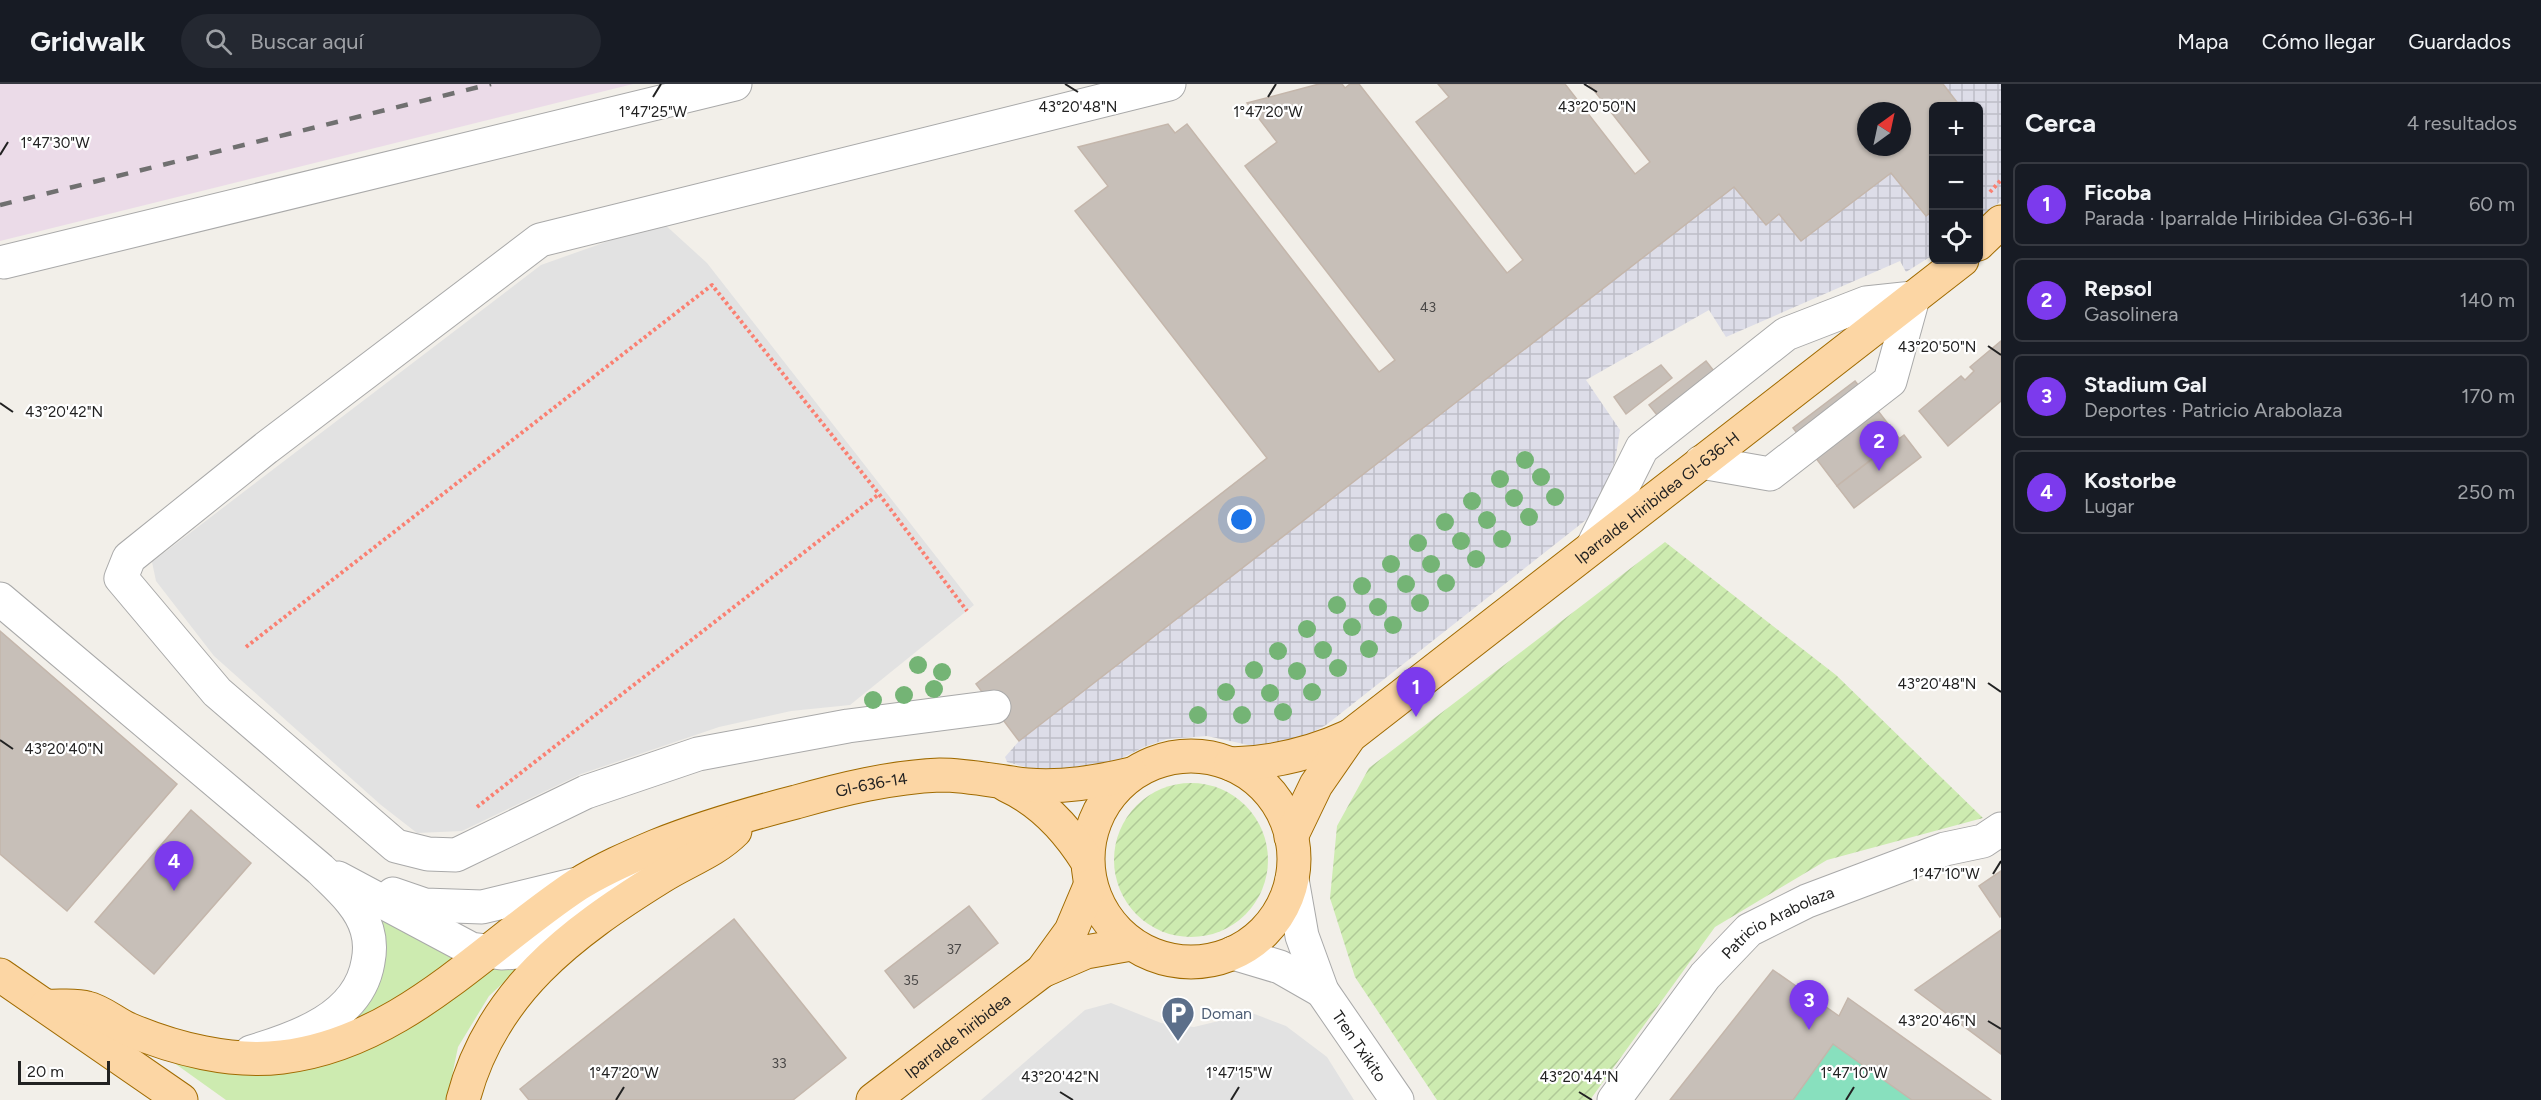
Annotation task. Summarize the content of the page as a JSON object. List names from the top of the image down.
{
  "streets": {
    "main road": ["Iparralde Hiribidea GI-636-H", "GI-636-14", "Iparralde hiribidea"],
    "street": ["Patricio Arabolaza", "Tren Txikito"]
  },
  "crossings": [
    ["Iparralde Hiribidea GI-636-H", "GI-636-14"],
    ["Iparralde Hiribidea GI-636-H", "Iparralde hiribidea"],
    ["Iparralde Hiribidea GI-636-H", "Tren Txikito"],
    ["GI-636-14", "Iparralde hiribidea"],
    ["GI-636-14", "Tren Txikito"],
    ["Iparralde hiribidea", "Tren Txikito"]
  ],
  "places": {
    "parking": ["Doman"]
  },
  "house_numbers": [
    "43",
    "37",
    "35",
    "33"
  ],
  "scale_bar": "20 m",
  "north": "top right",
  "page": {
    "header": "Gridwalk",
    "search": "Buscar aquí",
    "nav": ["Mapa", "Cómo llegar", "Guardados"],
    "heading": ["Cerca", "4 resultados"],
    "map_buttons": ["+", "−"],
    "list": [
      {
        "mark": "1",
        "name": "Ficoba",
        "note": "Parada · Iparralde Hiribidea GI-636-H",
        "value": "60 m"
      },
      {
        "mark": "2",
        "name": "Repsol",
        "note": "Gasolinera",
        "value": "140 m"
      },
      {
        "mark": "3",
        "name": "Stadium Gal",
        "note": "Deportes · Patricio Arabolaza",
        "value": "170 m"
      },
      {
        "mark": "4",
        "name": "Kostorbe",
        "note": "Lugar",
        "value": "250 m"
      }
    ],
    "pins": [
      "2",
      "1",
      "4",
      "3"
    ],
    "scale": "20 m"
  },
  "coordinates": [
    "43°20'48\"N",
    "43°20'50\"N",
    "1°47'25\"W",
    "1°47'20\"W",
    "1°47'30\"W",
    "43°20'42\"N",
    "43°20'40\"N",
    "1°47'10\"W",
    "43°20'46\"N",
    "1°47'15\"W",
    "43°20'44\"N"
  ]
}
